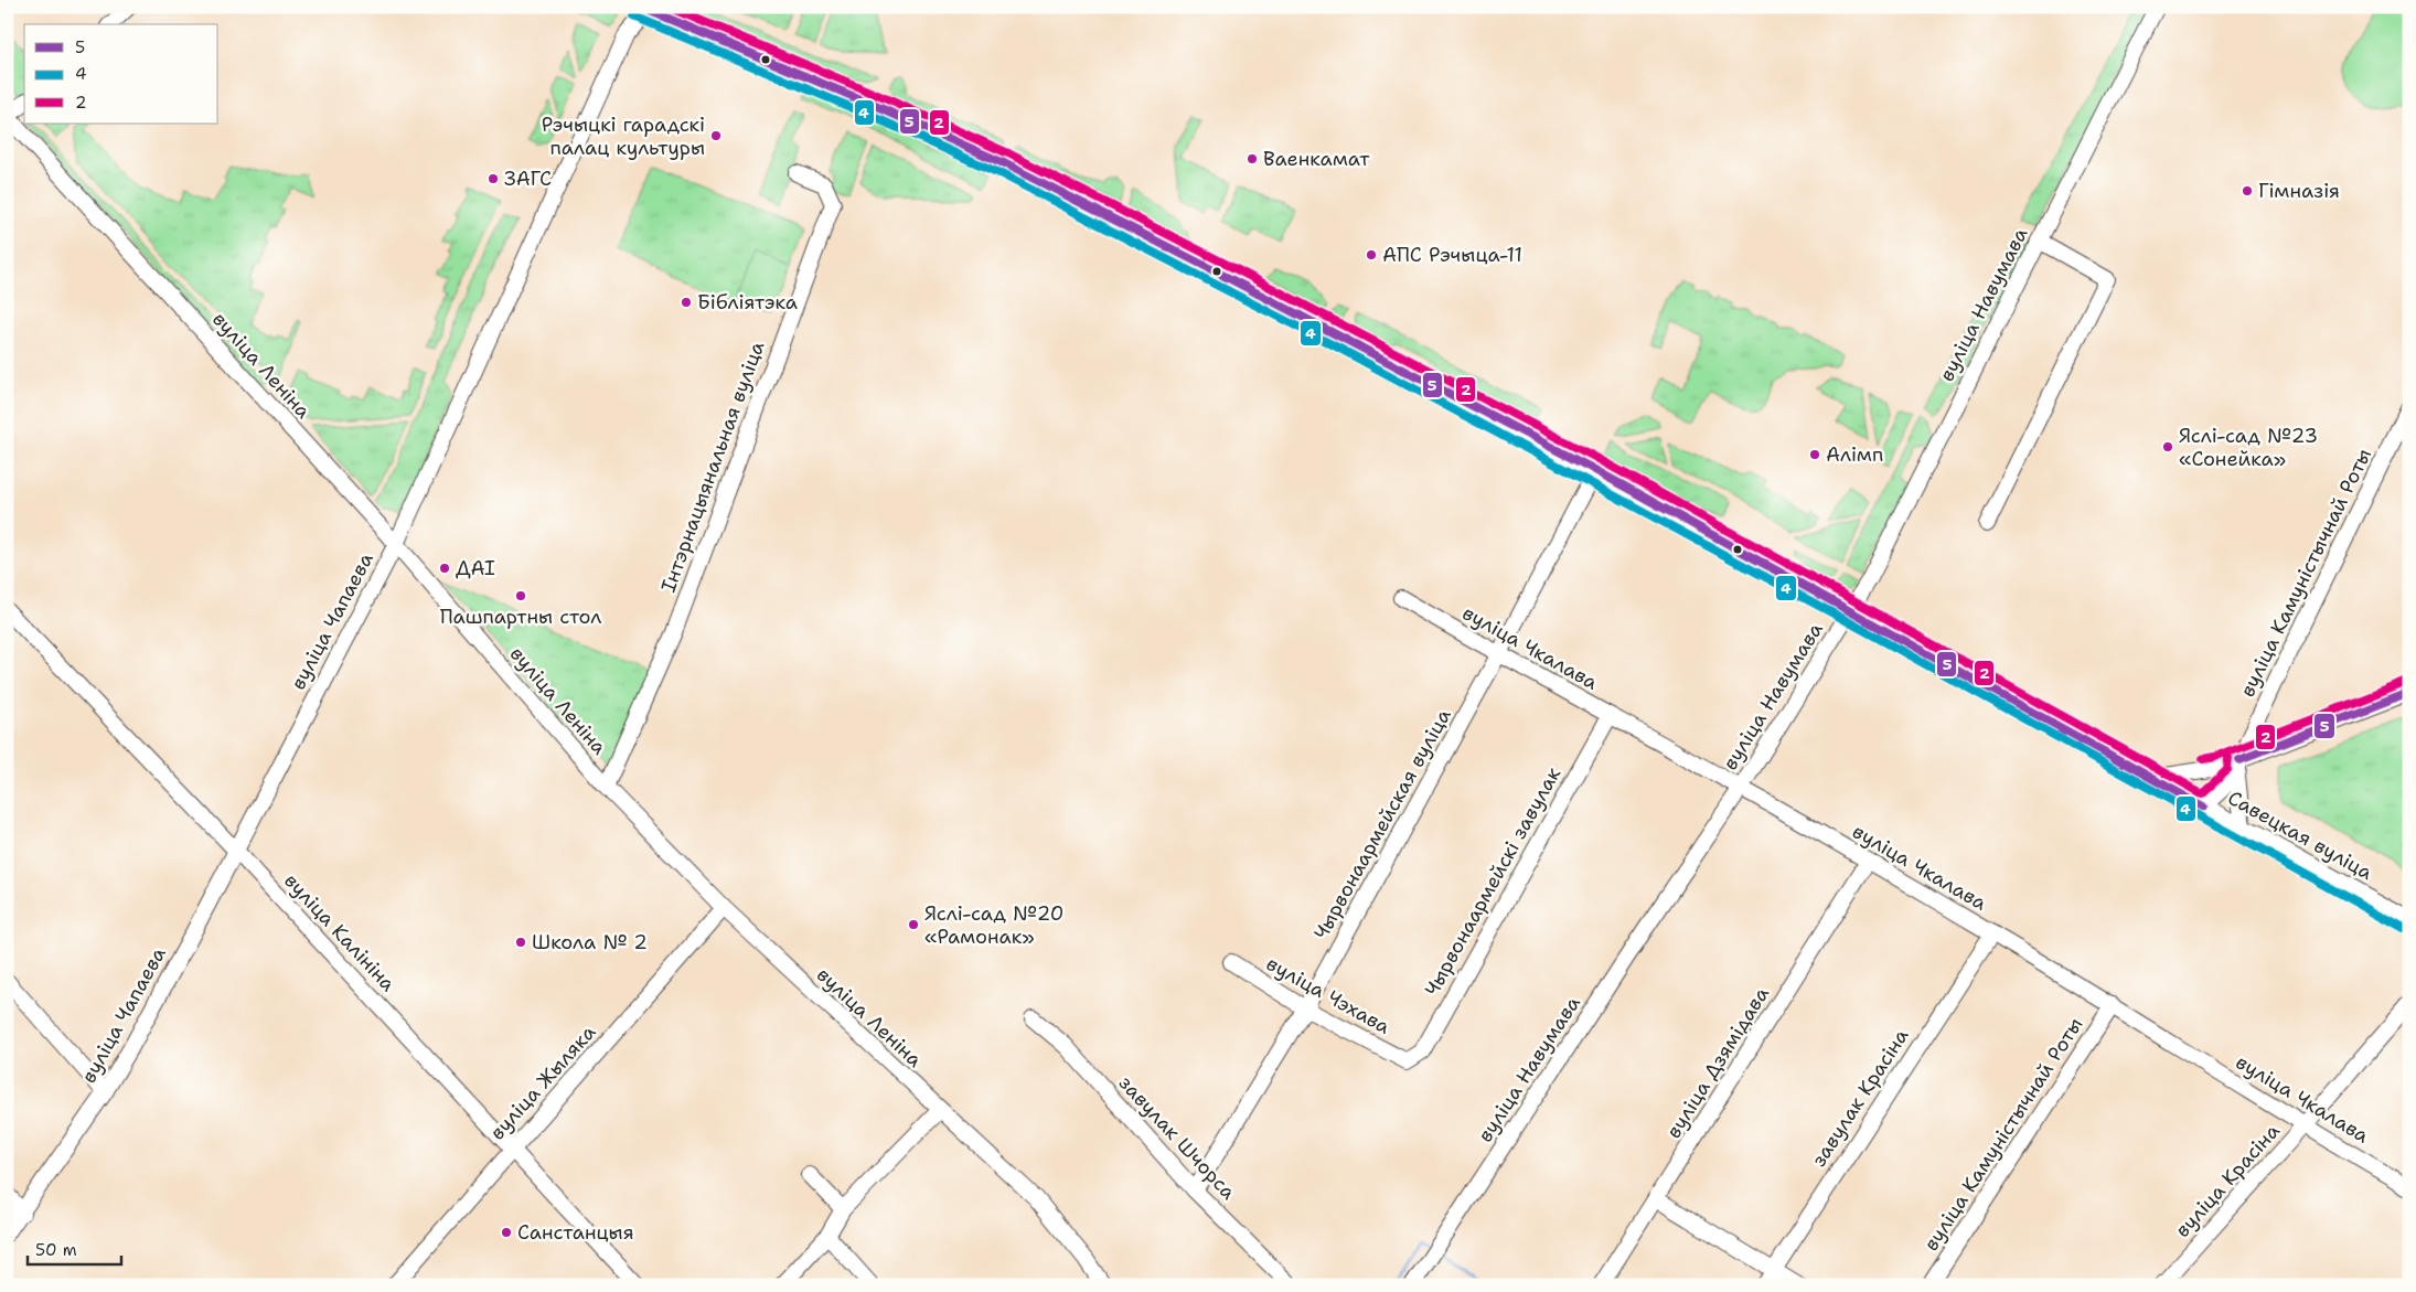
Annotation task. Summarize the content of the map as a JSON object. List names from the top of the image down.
{
  "streets": {
    "street": [
      "вуліца Навумава",
      "вуліца Леніна",
      "Інтэрнацыянальная вуліца",
      "вуліца Камуністычнай Роты",
      "вуліца Чапаева",
      "вуліца Чкалава",
      "Чырвонаармейская вуліца",
      "Савецкая вуліца",
      "Чырвонаармейскі завулак",
      "вуліца Калініна",
      "вуліца Чэхава",
      "вуліца Дзямідава",
      "вуліца Жыляка",
      "завулак Красіна",
      "завулак Шчорса",
      "вуліца Красіна"
    ]
  },
  "crossings": [
    ["вуліца Навумава", "вуліца Чкалава"],
    ["вуліца Навумава", "Савецкая вуліца"],
    ["вуліца Леніна", "Інтэрнацыянальная вуліца"],
    ["вуліца Леніна", "вуліца Чапаева"],
    ["вуліца Леніна", "вуліца Жыляка"],
    ["вуліца Камуністычнай Роты", "вуліца Чкалава"],
    ["вуліца Камуністычнай Роты", "Савецкая вуліца"],
    ["вуліца Чапаева", "Савецкая вуліца"],
    ["вуліца Чапаева", "вуліца Калініна"],
    ["вуліца Чкалава", "Чырвонаармейская вуліца"],
    ["вуліца Чкалава", "Чырвонаармейскі завулак"],
    ["вуліца Чкалава", "вуліца Дзямідава"],
    ["вуліца Чкалава", "завулак Красіна"],
    ["вуліца Чкалава", "вуліца Красіна"],
    ["Чырвонаармейская вуліца", "Савецкая вуліца"],
    ["Чырвонаармейская вуліца", "вуліца Чэхава"],
    ["Чырвонаармейская вуліца", "завулак Шчорса"],
    ["Чырвонаармейскі завулак", "вуліца Чэхава"],
    ["вуліца Калініна", "вуліца Жыляка"]
  ],
  "places": [
    "Рэчыцкі гарадскі палац культуры",
    "Ваенкамат",
    "ЗАГС",
    "Гімназія",
    "АПС Рэчыца-11",
    "Бібліятэка",
    "Яслі-сад №23 «Сонейка»",
    "Алімп",
    "ДАІ",
    "Пашпартны стол",
    "Яслі-сад №20 «Рамонак»",
    "Школа № 2",
    "Санстанцыя"
  ],
  "lines": ["transit line 5", "transit line 2", "transit line 4"],
  "legend": ["5", "4", "2"],
  "scale_bar": "50 m"
}
